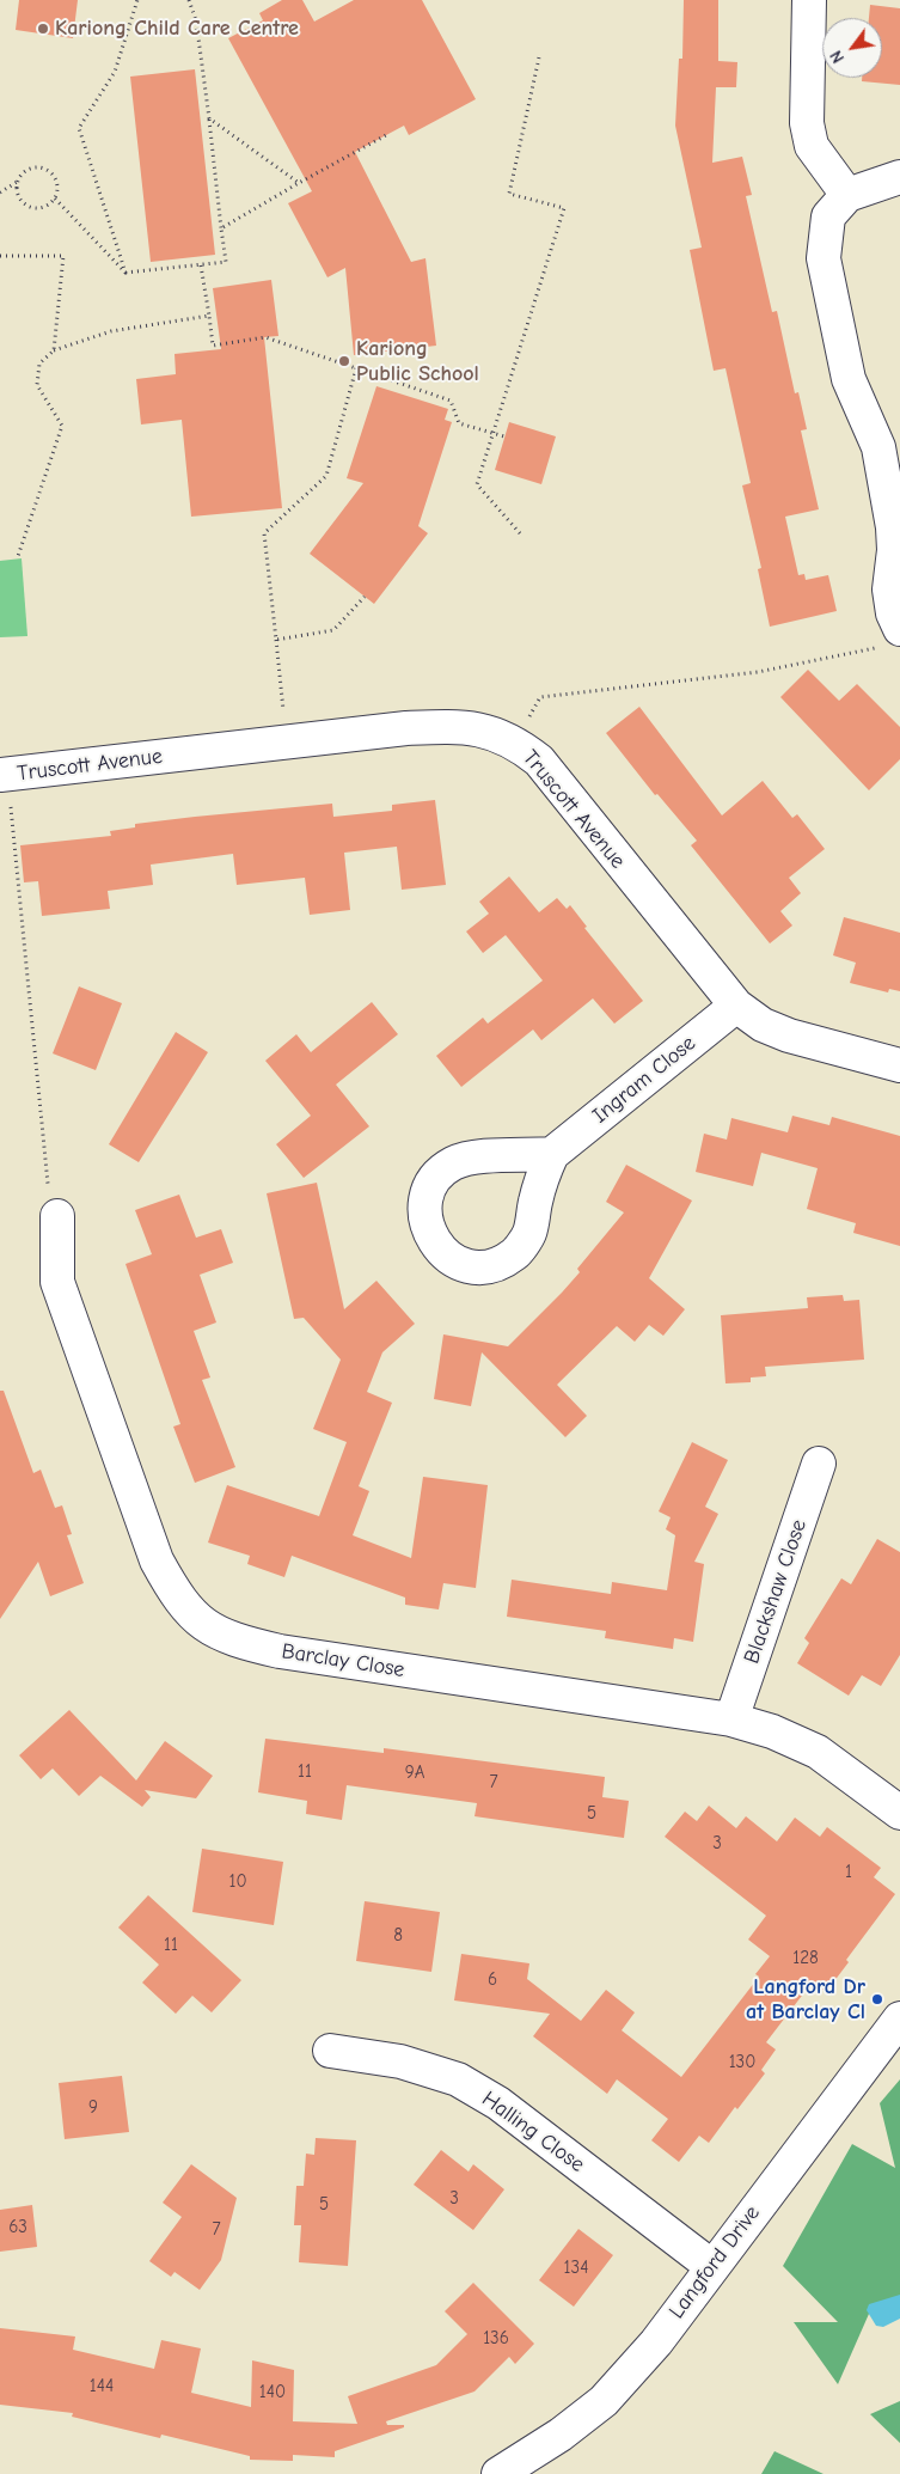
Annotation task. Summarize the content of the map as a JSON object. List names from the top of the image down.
{
  "streets": {
    "street": [
      "Truscott Avenue",
      "Ingram Close",
      "Blackshaw Close",
      "Barclay Close",
      "Halling Close",
      "Langford Drive"
    ]
  },
  "crossings": [
    ["Truscott Avenue", "Ingram Close"],
    ["Blackshaw Close", "Barclay Close"],
    ["Halling Close", "Langford Drive"]
  ],
  "places": ["Kariong Child Care Centre", "Kariong Public School", "Langford Dr at Barclay Cl"],
  "house_numbers": [
    "11",
    "9A",
    "7",
    "5",
    "3",
    "1",
    "10",
    "8",
    "11",
    "128",
    "6",
    "130",
    "9",
    "3",
    "5",
    "63",
    "7",
    "134",
    "136",
    "144",
    "140"
  ],
  "north": "bottom left"
}
